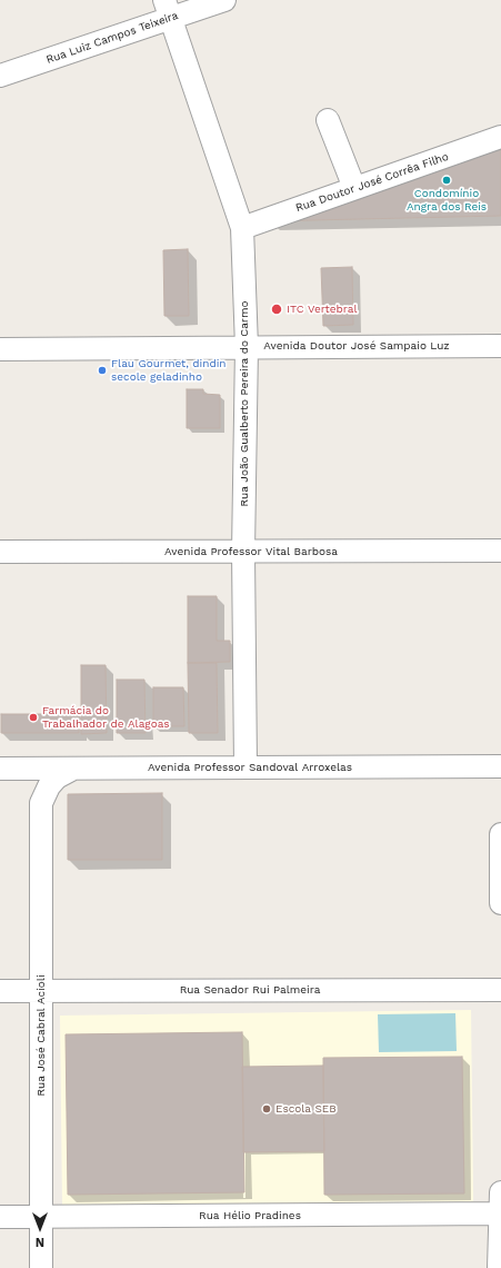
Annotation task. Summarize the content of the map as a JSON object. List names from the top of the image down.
{
  "streets": {
    "street": [
      "Rua Luiz Campos Teixeira",
      "Rua Doutor José Corrêa Filho",
      "Avenida Doutor José Sampaio Luz",
      "Rua João Gualberto Pereira do Carmo",
      "Avenida Professor Vital Barbosa",
      "Avenida Professor Sandoval Arroxelas",
      "Rua Senador Rui Palmeira",
      "Rua José Cabral Acioli",
      "Rua Hélio Pradines"
    ]
  },
  "crossings": [
    ["Rua Luiz Campos Teixeira", "Rua João Gualberto Pereira do Carmo"],
    ["Rua Doutor José Corrêa Filho", "Rua João Gualberto Pereira do Carmo"],
    ["Avenida Doutor José Sampaio Luz", "Rua João Gualberto Pereira do Carmo"],
    ["Rua João Gualberto Pereira do Carmo", "Avenida Professor Vital Barbosa"],
    ["Rua João Gualberto Pereira do Carmo", "Avenida Professor Sandoval Arroxelas"],
    ["Avenida Professor Sandoval Arroxelas", "Rua José Cabral Acioli"],
    ["Rua Senador Rui Palmeira", "Rua José Cabral Acioli"],
    ["Rua José Cabral Acioli", "Rua Hélio Pradines"]
  ],
  "places": [
    "Condomínio Angra dos Reis",
    "ITC Vertebral",
    "Flau Gourmet, dindin secole geladinho",
    "Farmácia do Trabalhador de Alagoas",
    "Escola SEB"
  ],
  "north": "bottom"
}
